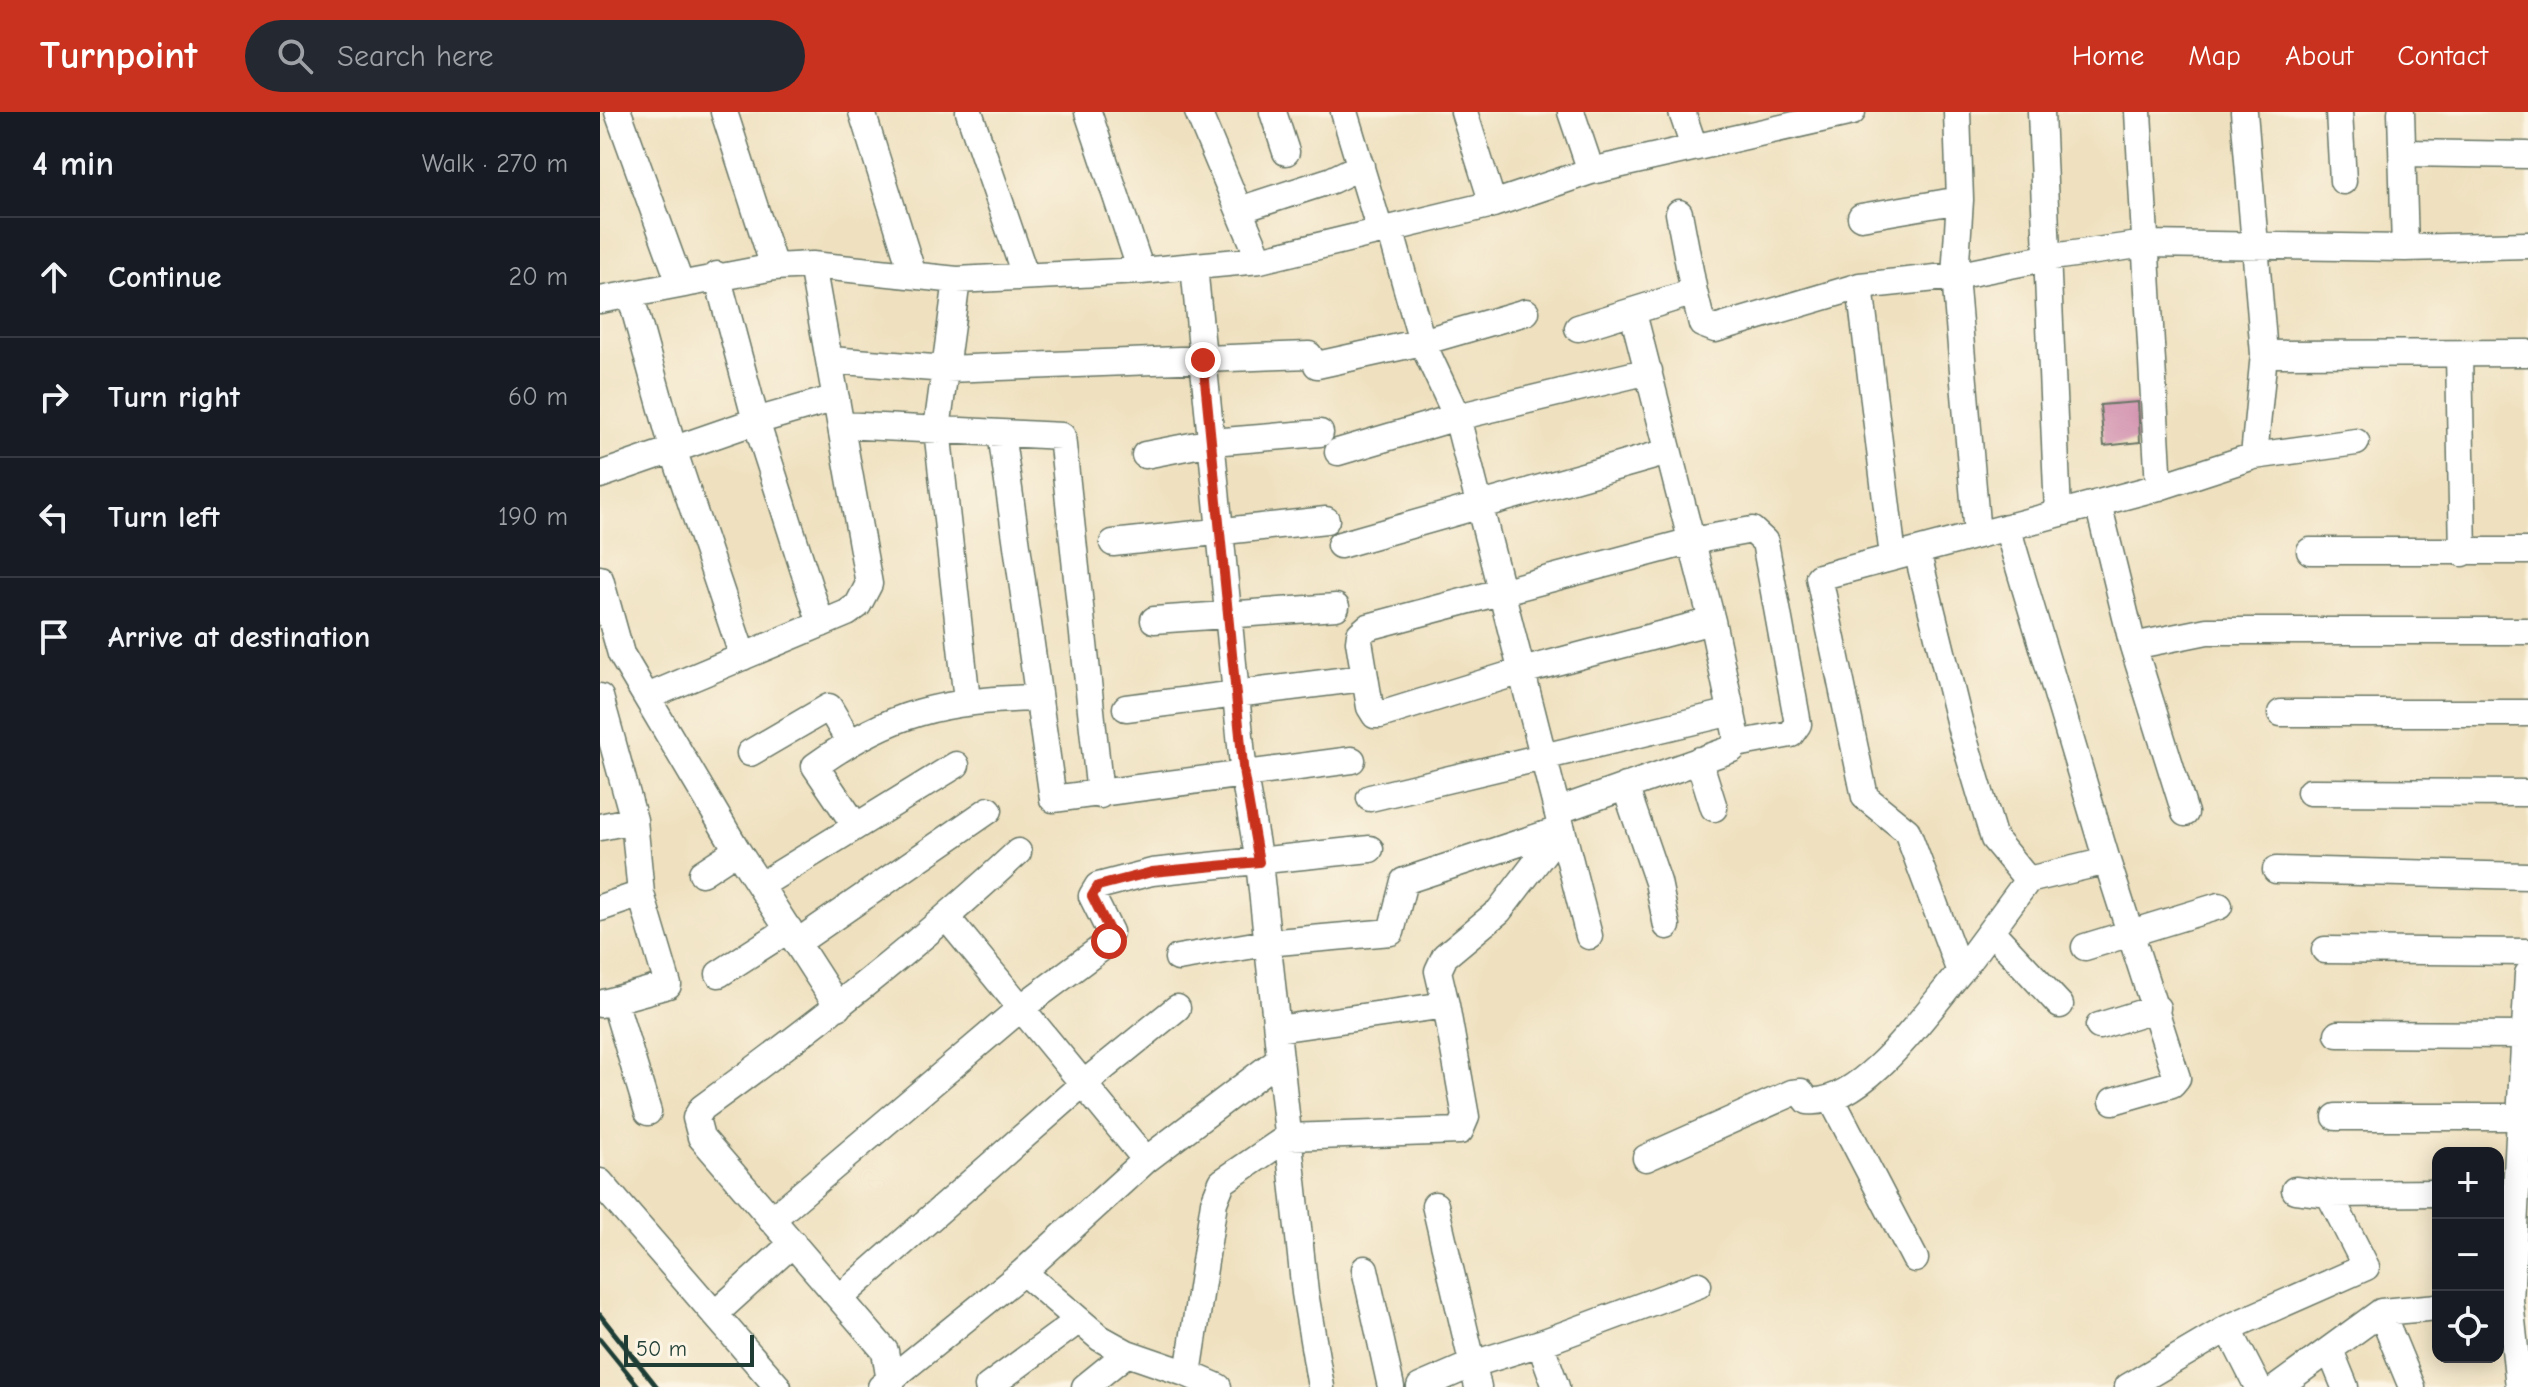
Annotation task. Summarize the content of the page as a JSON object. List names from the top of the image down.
{
  "scale_bar": "50 m",
  "page": {
    "header": "Turnpoint",
    "search": "Search here",
    "nav": [
      "Home",
      "Map",
      "About",
      "Contact"
    ],
    "heading": ["4 min", "Walk · 270 m"],
    "list": [
      ["Continue", "20 m"],
      ["Turn right", "60 m"],
      ["Turn left", "190 m"],
      "Arrive at destination"
    ],
    "map_buttons": ["+", "−"],
    "scale": "50 m"
  }
}
